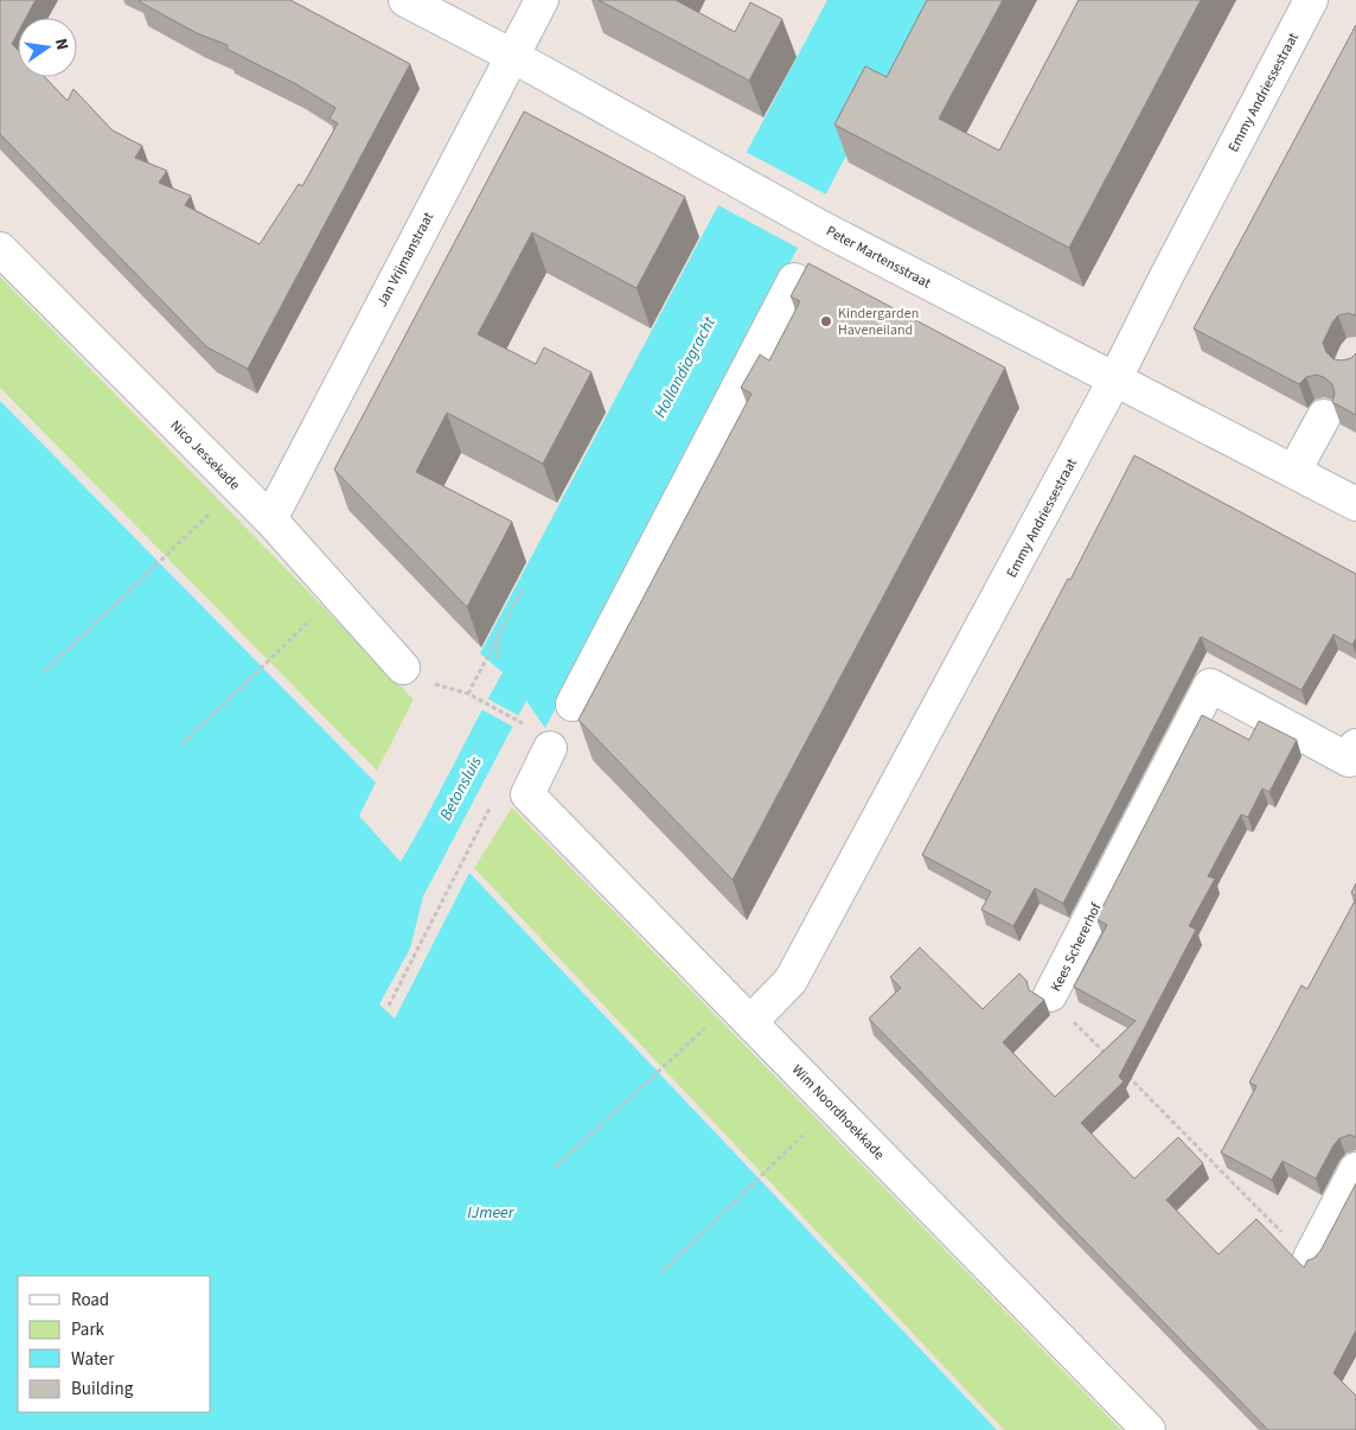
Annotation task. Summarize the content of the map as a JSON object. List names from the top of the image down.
{
  "streets": {
    "street": [
      "Emmy Andriessestraat",
      "Peter Martensstraat",
      "Jan Vrijmanstraat",
      "Nico Jessekade",
      "Kees Schererhof",
      "Wim Noordhoekkade"
    ]
  },
  "crossings": [
    ["Emmy Andriessestraat", "Peter Martensstraat"],
    ["Emmy Andriessestraat", "Wim Noordhoekkade"],
    ["Peter Martensstraat", "Jan Vrijmanstraat"],
    ["Jan Vrijmanstraat", "Nico Jessekade"]
  ],
  "water": ["Hollandiagracht", "Betonsluis", "IJmeer"],
  "places": ["Kindergarden Haveneiland"],
  "legend": [
    "Road",
    "Park",
    "Water",
    "Building"
  ],
  "north": "right"
}
